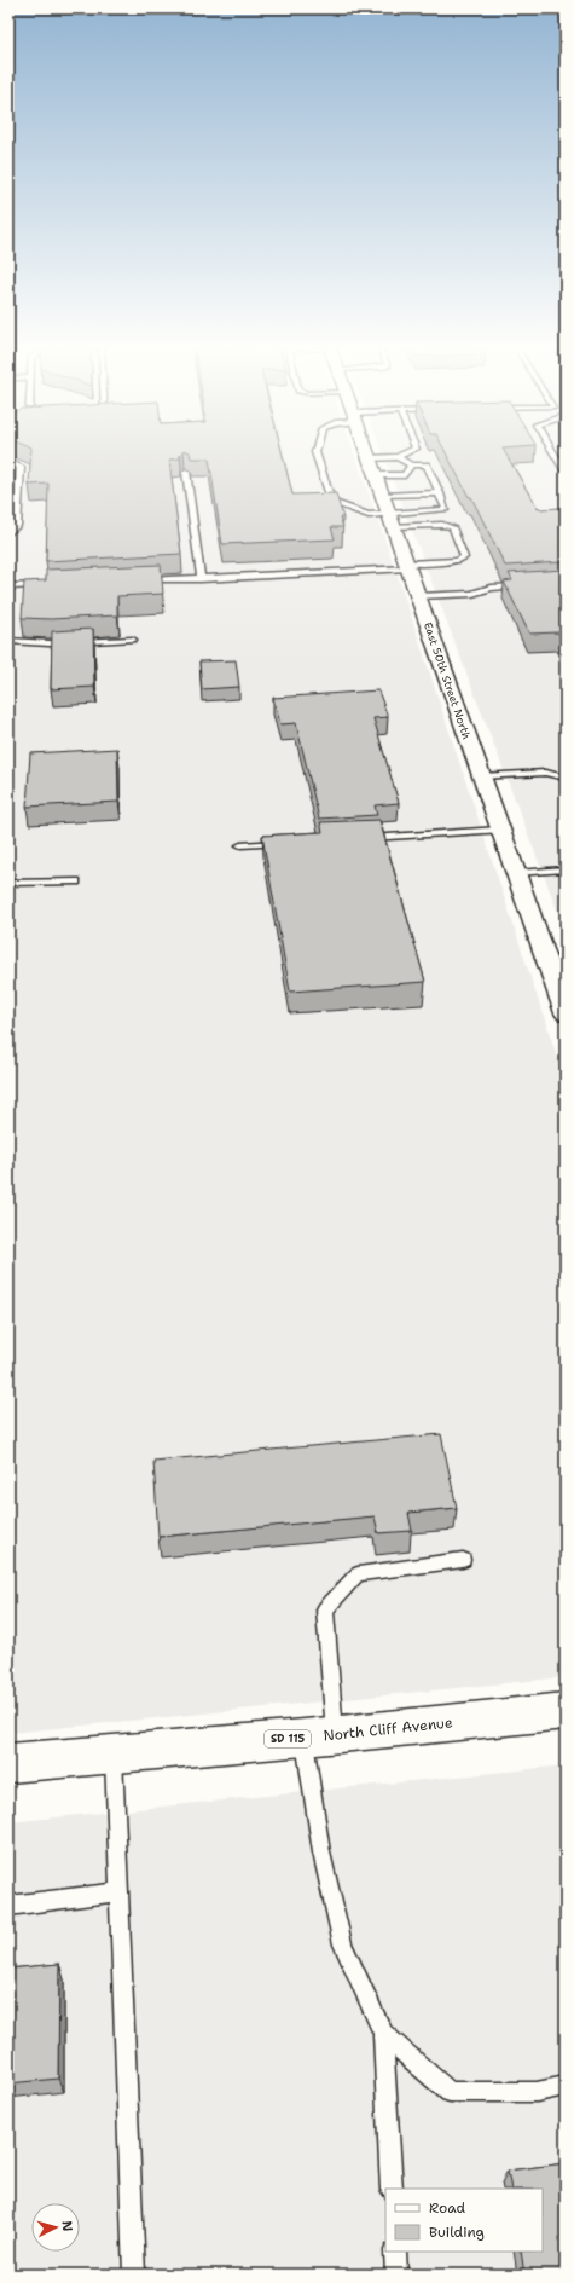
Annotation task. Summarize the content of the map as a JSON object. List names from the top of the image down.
{
  "streets": {
    "main road": ["North Cliff Avenue", "SD 115"],
    "street": ["East 50th Street North"]
  },
  "legend": ["Road", "Building"],
  "north": "right"
}
